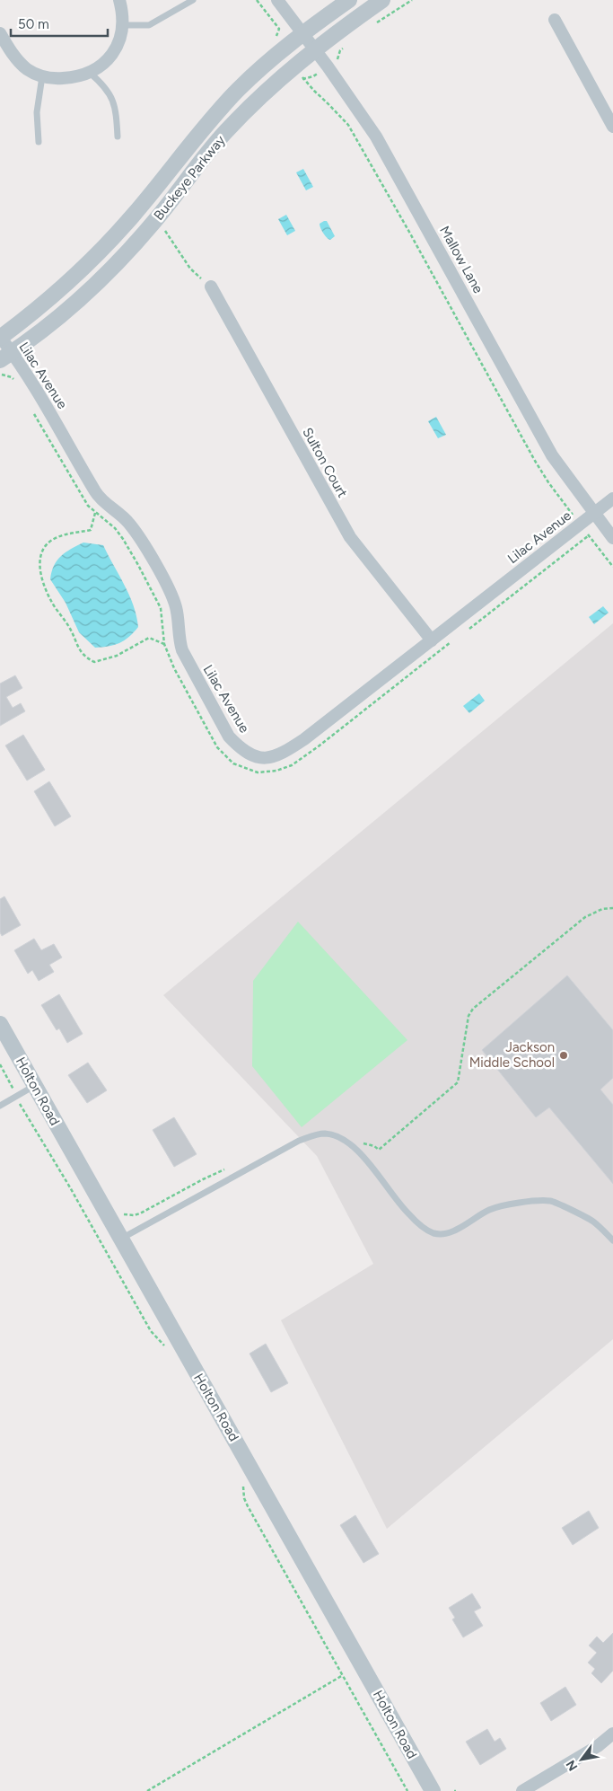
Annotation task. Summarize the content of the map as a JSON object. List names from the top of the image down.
{
  "streets": {
    "street": [
      "Buckeye Parkway",
      "Mallow Lane",
      "Lilac Avenue",
      "Sulton Court",
      "Holton Road"
    ]
  },
  "crossings": [
    ["Buckeye Parkway", "Mallow Lane"],
    ["Buckeye Parkway", "Lilac Avenue"],
    ["Mallow Lane", "Lilac Avenue"],
    ["Lilac Avenue", "Sulton Court"]
  ],
  "places": ["Jackson Middle School"],
  "scale_bar": "50 m",
  "north": "bottom left"
}
